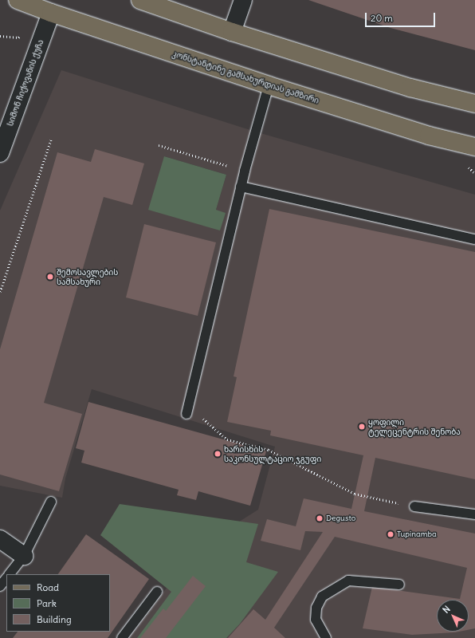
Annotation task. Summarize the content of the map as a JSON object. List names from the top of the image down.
{
  "streets": {
    "main road": ["კონსტანტინე გამსახურდიას გამზირი"],
    "street": ["სიმონ ჩიქოვანის ქუჩა"]
  },
  "crossings": [
    ["კონსტანტინე გამსახურდიას გამზირი", "სიმონ ჩიქოვანის ქუჩა"]
  ],
  "places": [
    "შემოსავლების სამსახური",
    "ყოფილი ტელეცენტრის შენობა",
    "ხარისხის საკონსულტაციო ჯგუფი",
    "Degusto",
    "Tupinamba"
  ],
  "legend": ["Road", "Park", "Building"],
  "scale_bar": "20 m",
  "north": "top left"
}
